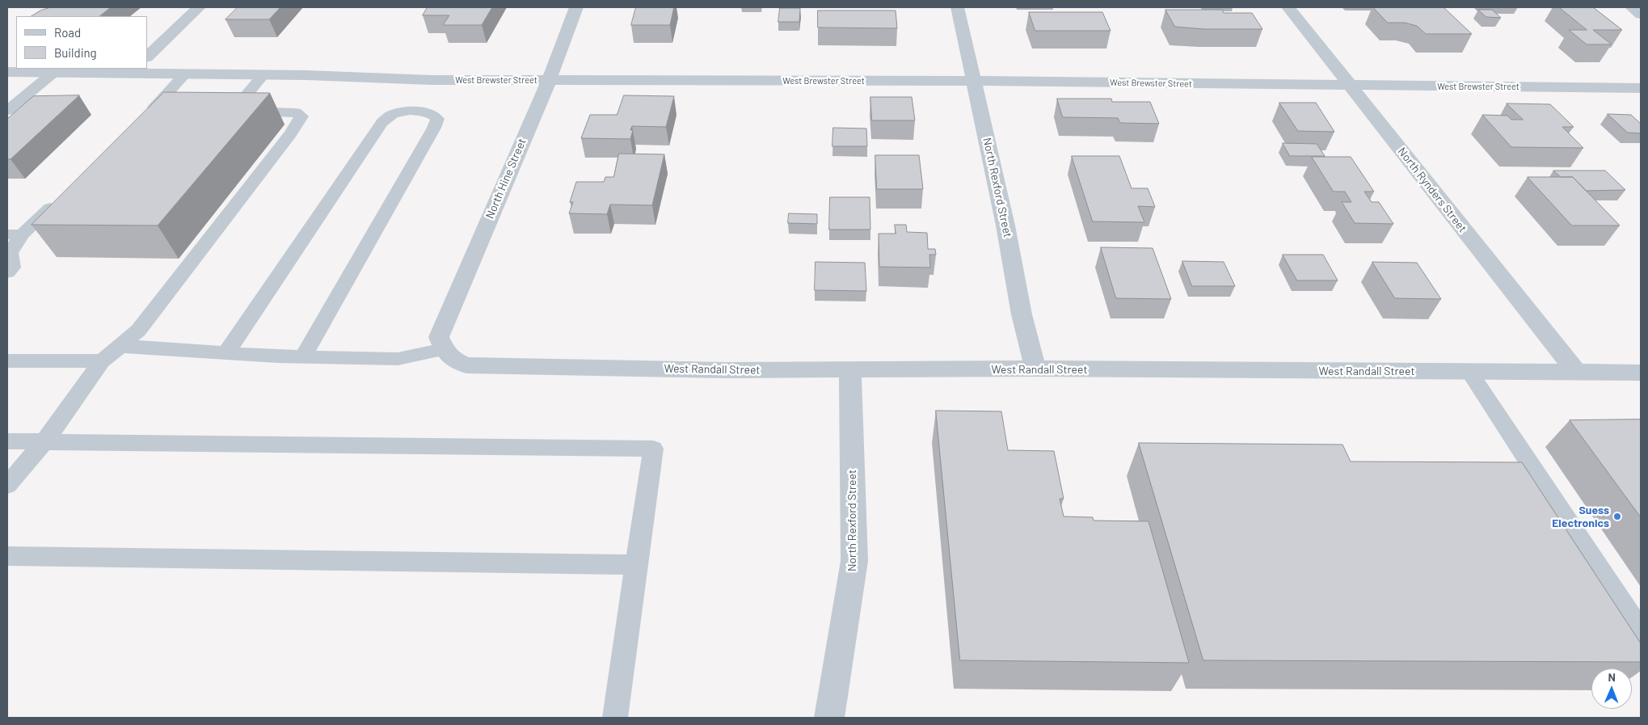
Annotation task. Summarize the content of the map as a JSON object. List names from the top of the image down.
{
  "streets": {
    "street": [
      "West Brewster Street",
      "North Hine Street",
      "North Rexford Street",
      "North Rynders Street",
      "West Randall Street"
    ]
  },
  "crossings": [
    ["West Brewster Street", "North Hine Street"],
    ["West Brewster Street", "North Rexford Street"],
    ["West Brewster Street", "North Rynders Street"],
    ["North Hine Street", "West Randall Street"],
    ["North Rexford Street", "West Randall Street"],
    ["North Rynders Street", "West Randall Street"]
  ],
  "places": ["Suess Electronics"],
  "legend": ["Road", "Building"],
  "north": "top"
}
